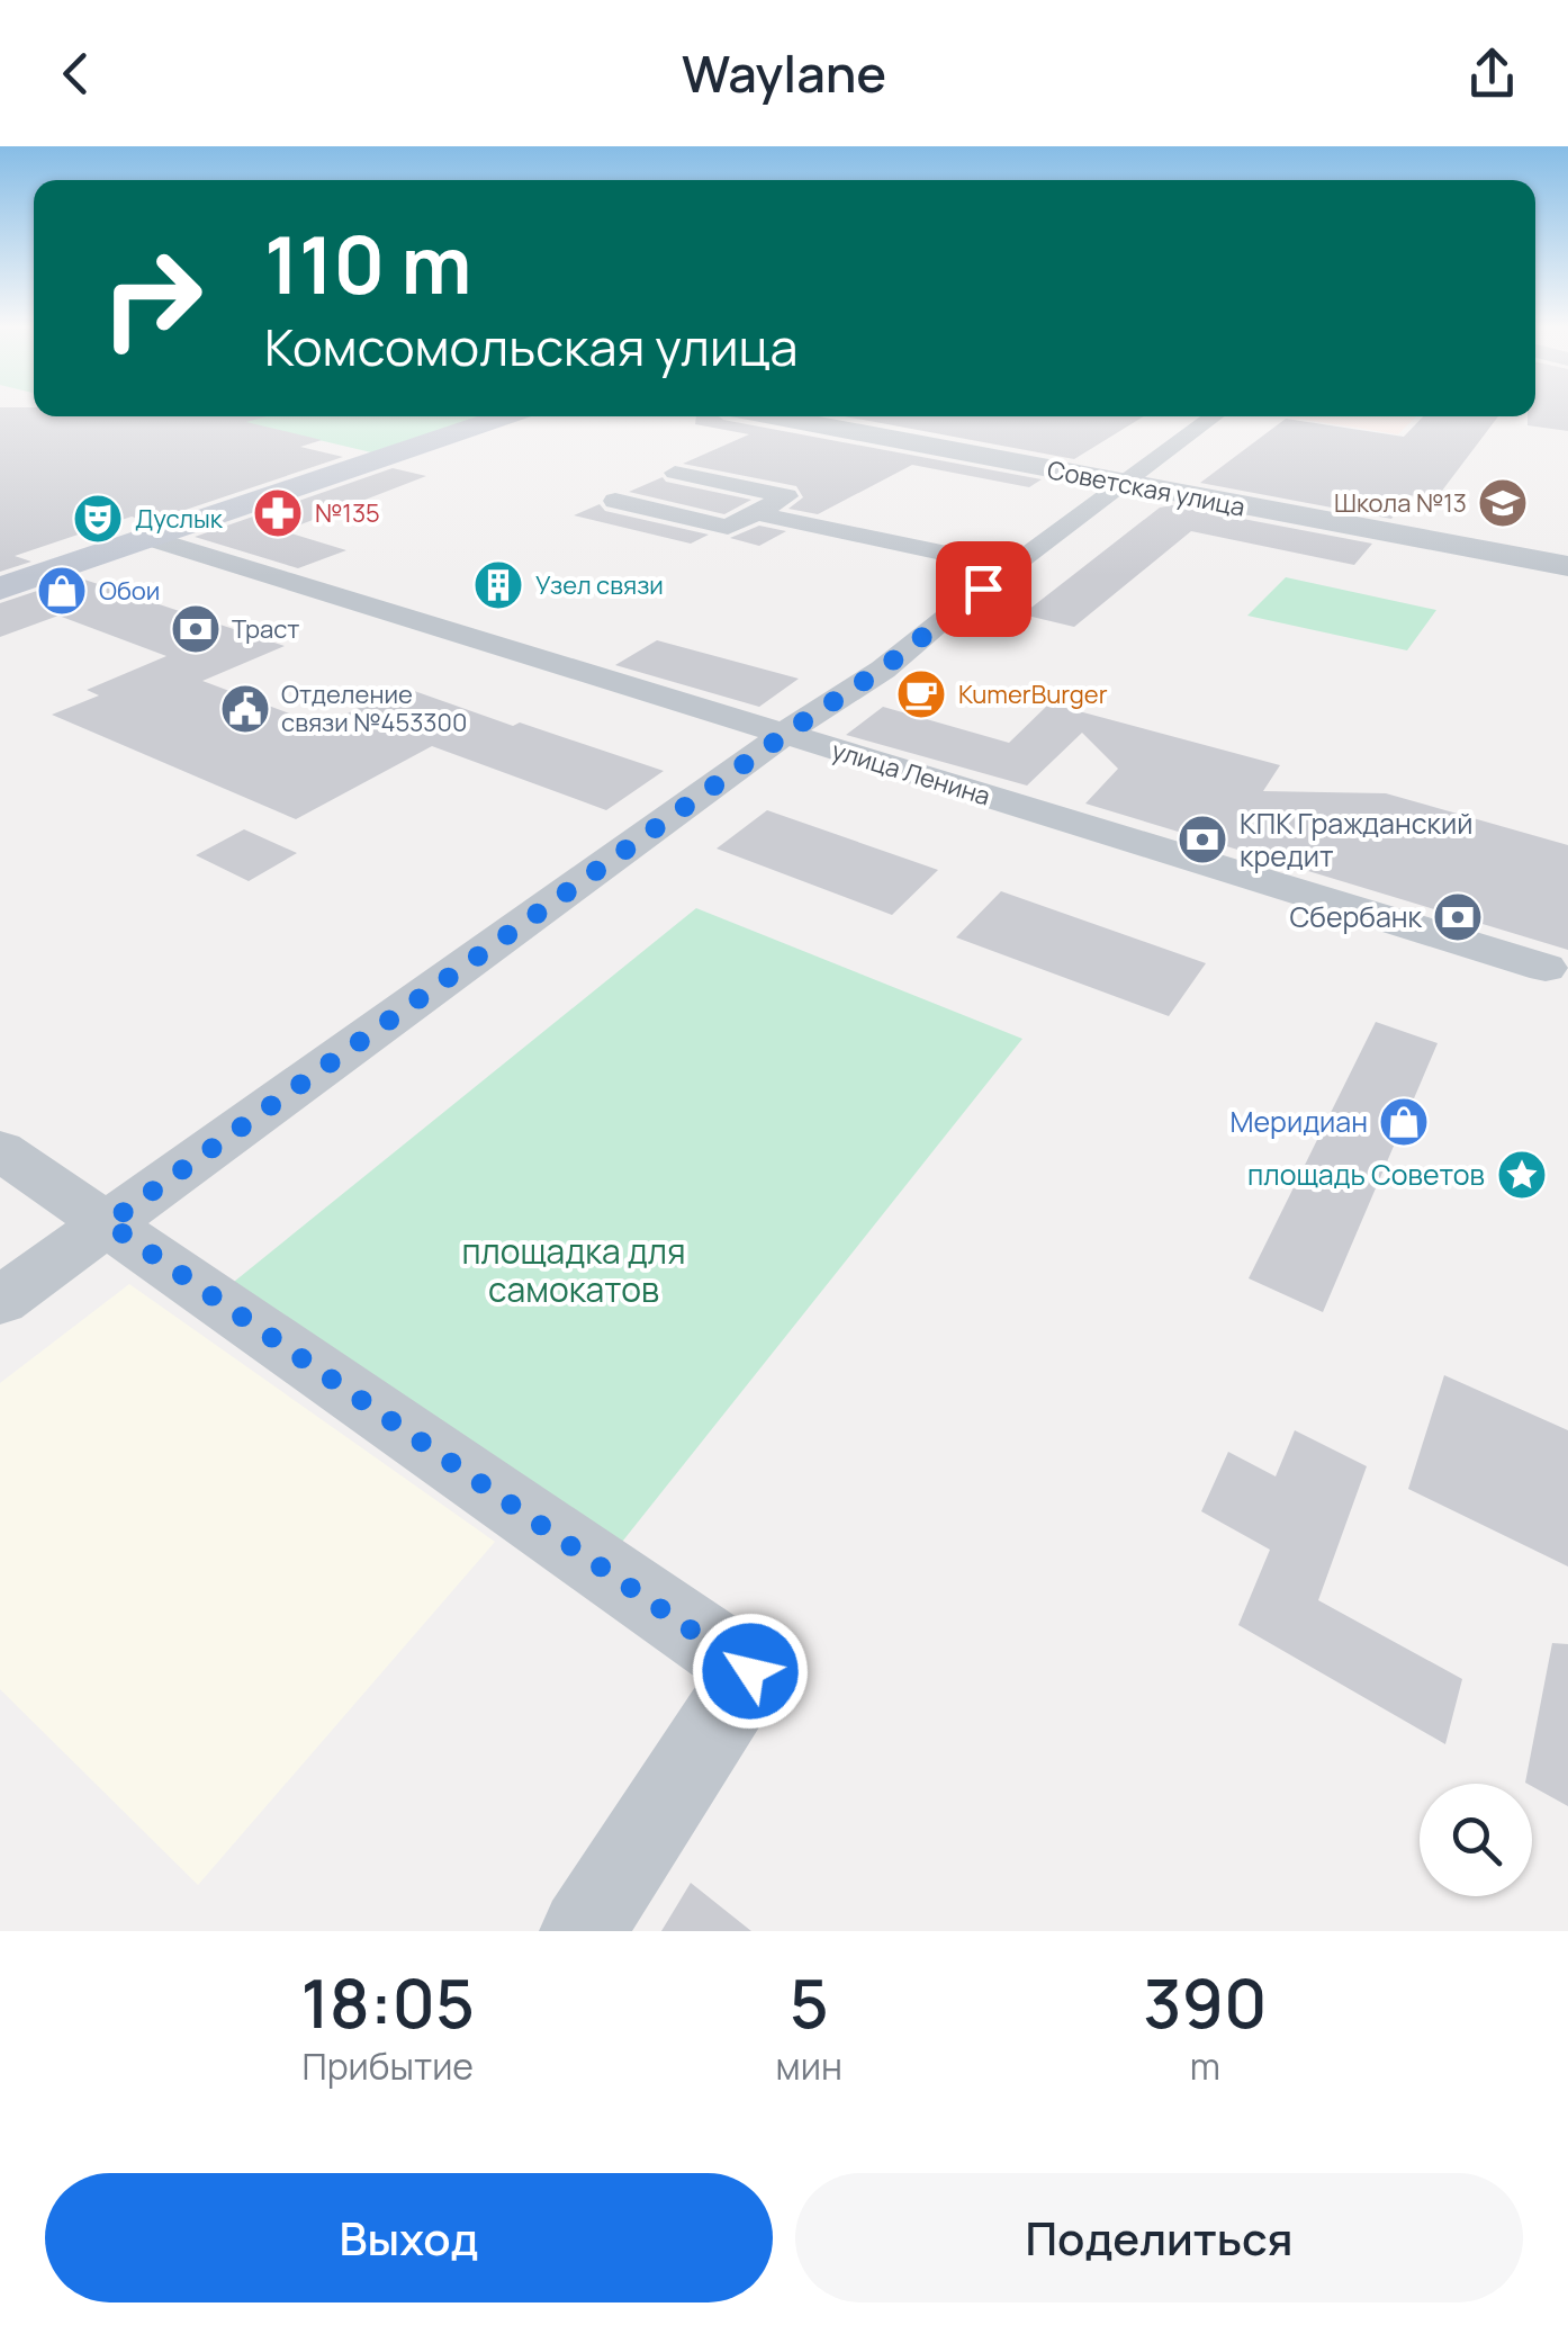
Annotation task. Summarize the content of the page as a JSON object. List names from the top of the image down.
{
  "streets": {
    "street": ["Советская улица", "улица Ленина"]
  },
  "parks": ["площадка для самокатов"],
  "places": {
    "school or university": ["Школа №13"],
    "pharmacy": ["№135"],
    "theatre": ["Дуслык"],
    "building": ["Узел связи"],
    "shop": ["Обои", "Меридиан"],
    "bank": ["Траст", "КПК Гражданский кредит", "Сбербанк"],
    "cafe": ["KumerBurger"],
    "public building": ["Отделение связи №453300"],
    "place": ["площадь Советов"]
  },
  "page": {
    "header": "Waylane",
    "turn": ["110 m", "Комсомольская улица"],
    "eta": [
      "18:05",
      "Прибытие",
      "5",
      "мин",
      "390",
      "m"
    ],
    "buttons": ["Выход", "Поделиться"]
  }
}
